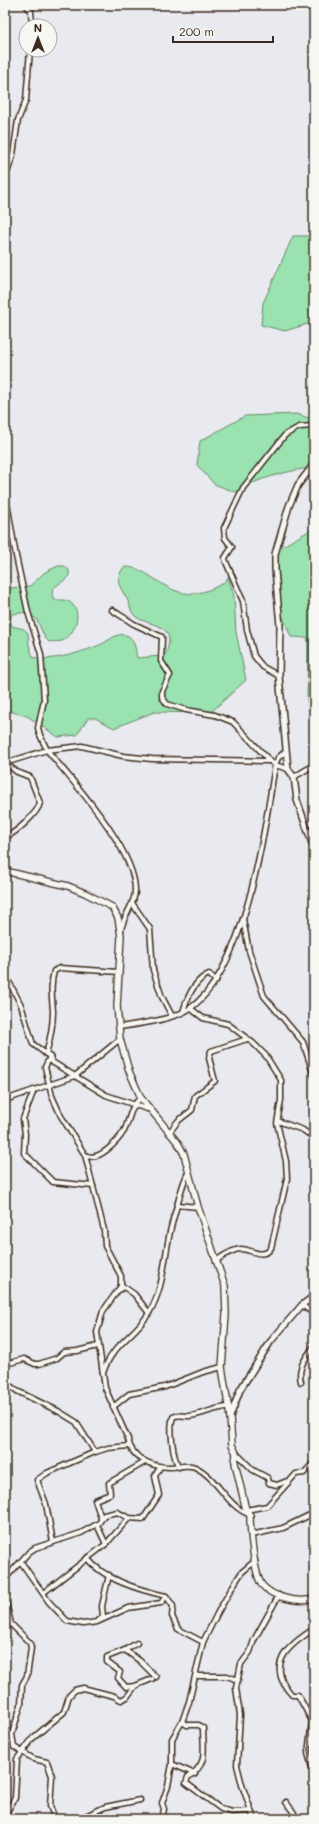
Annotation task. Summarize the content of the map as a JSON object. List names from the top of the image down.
{
  "scale_bar": "200 m",
  "north": "top"
}
